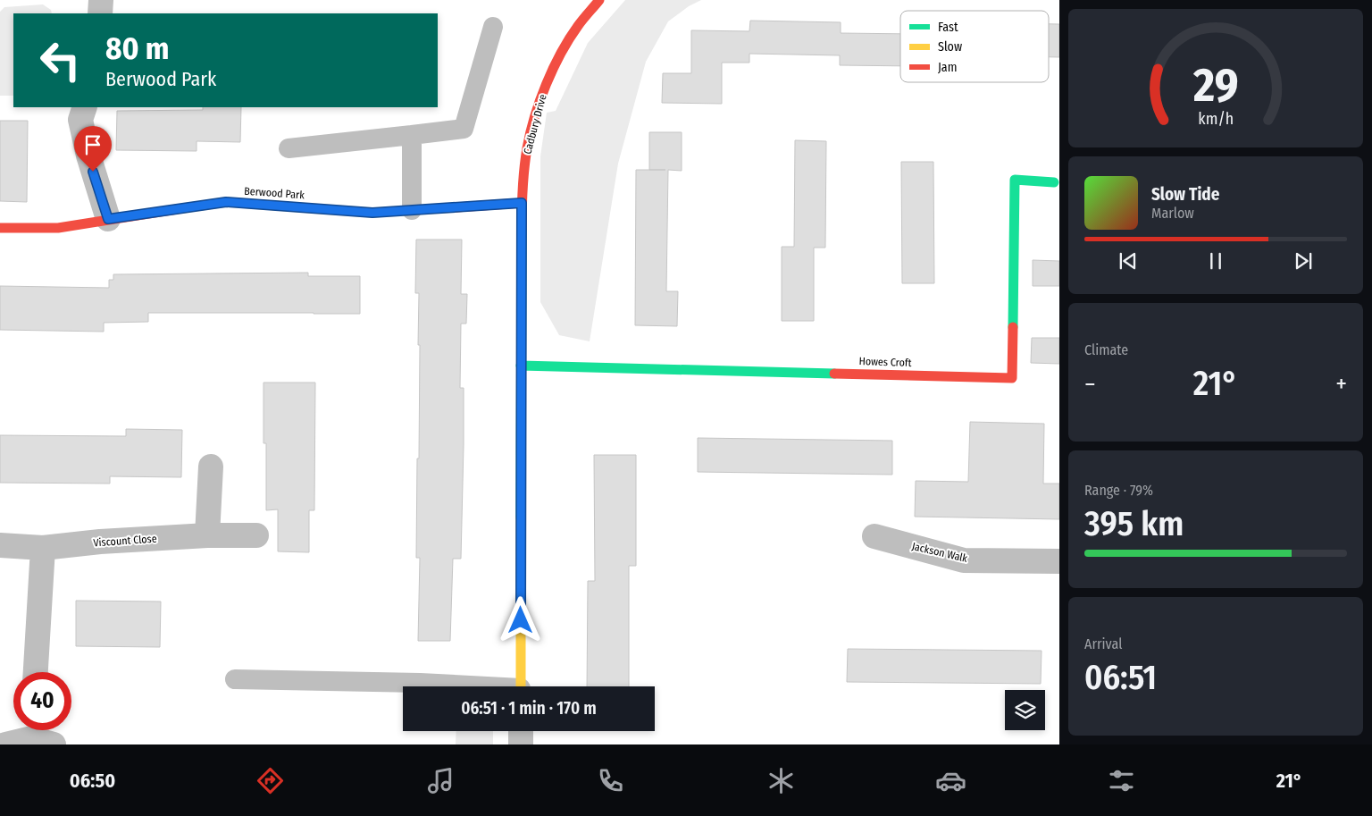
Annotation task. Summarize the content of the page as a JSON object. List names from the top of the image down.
{
  "streets": {
    "street": [
      "Cadbury Drive",
      "Berwood Park",
      "Howes Croft",
      "Viscount Close",
      "Jackson Walk"
    ]
  },
  "crossings": [
    ["Cadbury Drive", "Berwood Park"],
    ["Cadbury Drive", "Howes Croft"]
  ],
  "legend": ["Fast", "Slow", "Jam"],
  "page": {
    "turn": ["80 m", "Berwood Park"],
    "song": ["Slow Tide", "Marlow"],
    "tile": [
      "Climate",
      ["Range · 79%", "395 km"],
      ["Arrival", "06:51"]
    ],
    "heat": ["−", "21°", "+"],
    "limit": "40",
    "trip": "06:51 · 1 min · 170 m",
    "tabs": ["06:50", "21°"],
    "gauge": ["29", "km/h"]
  }
}
